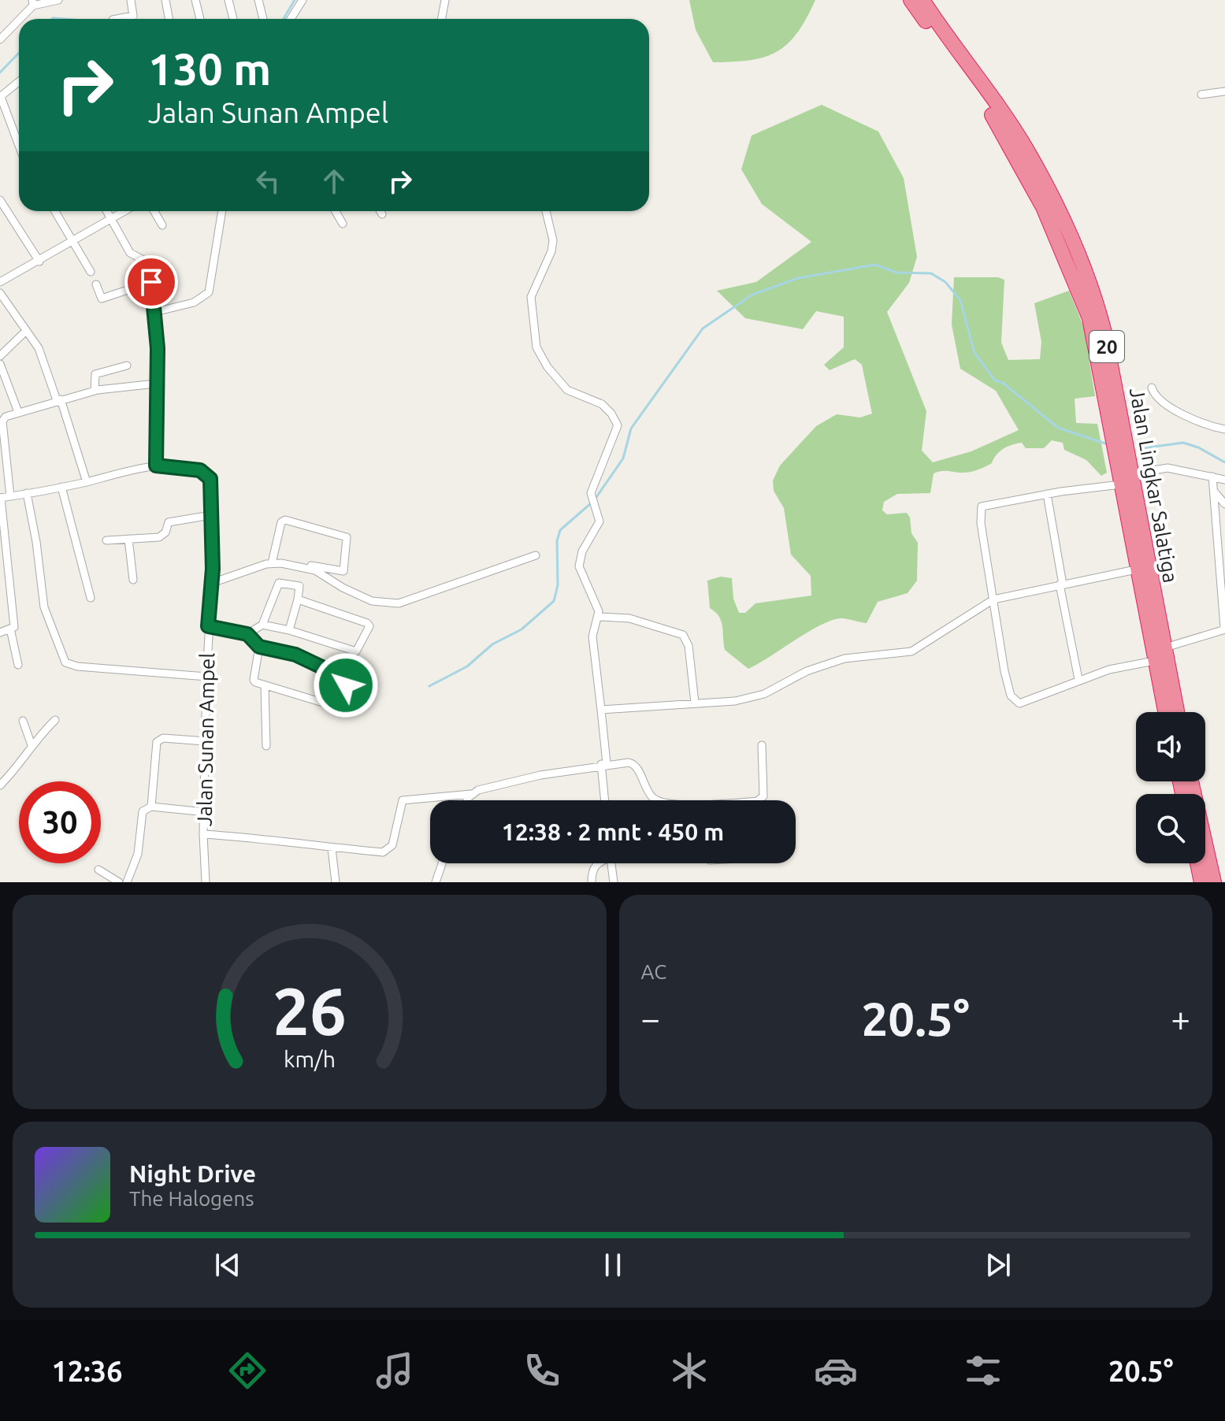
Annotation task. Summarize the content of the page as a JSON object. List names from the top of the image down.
{
  "streets": {
    "highway": ["20", "Jalan Lingkar Salatiga"],
    "street": ["Jalan Sunan Ampel"]
  },
  "page": {
    "turn": ["130 m", "Jalan Sunan Ampel"],
    "limit": "30",
    "trip": "12:38 · 2 mnt · 450 m",
    "tile": "AC",
    "heat": ["−", "20.5°", "+"],
    "song": ["Night Drive", "The Halogens"],
    "tabs": ["12:36", "20.5°"],
    "gauge": ["26", "km/h"]
  }
}
